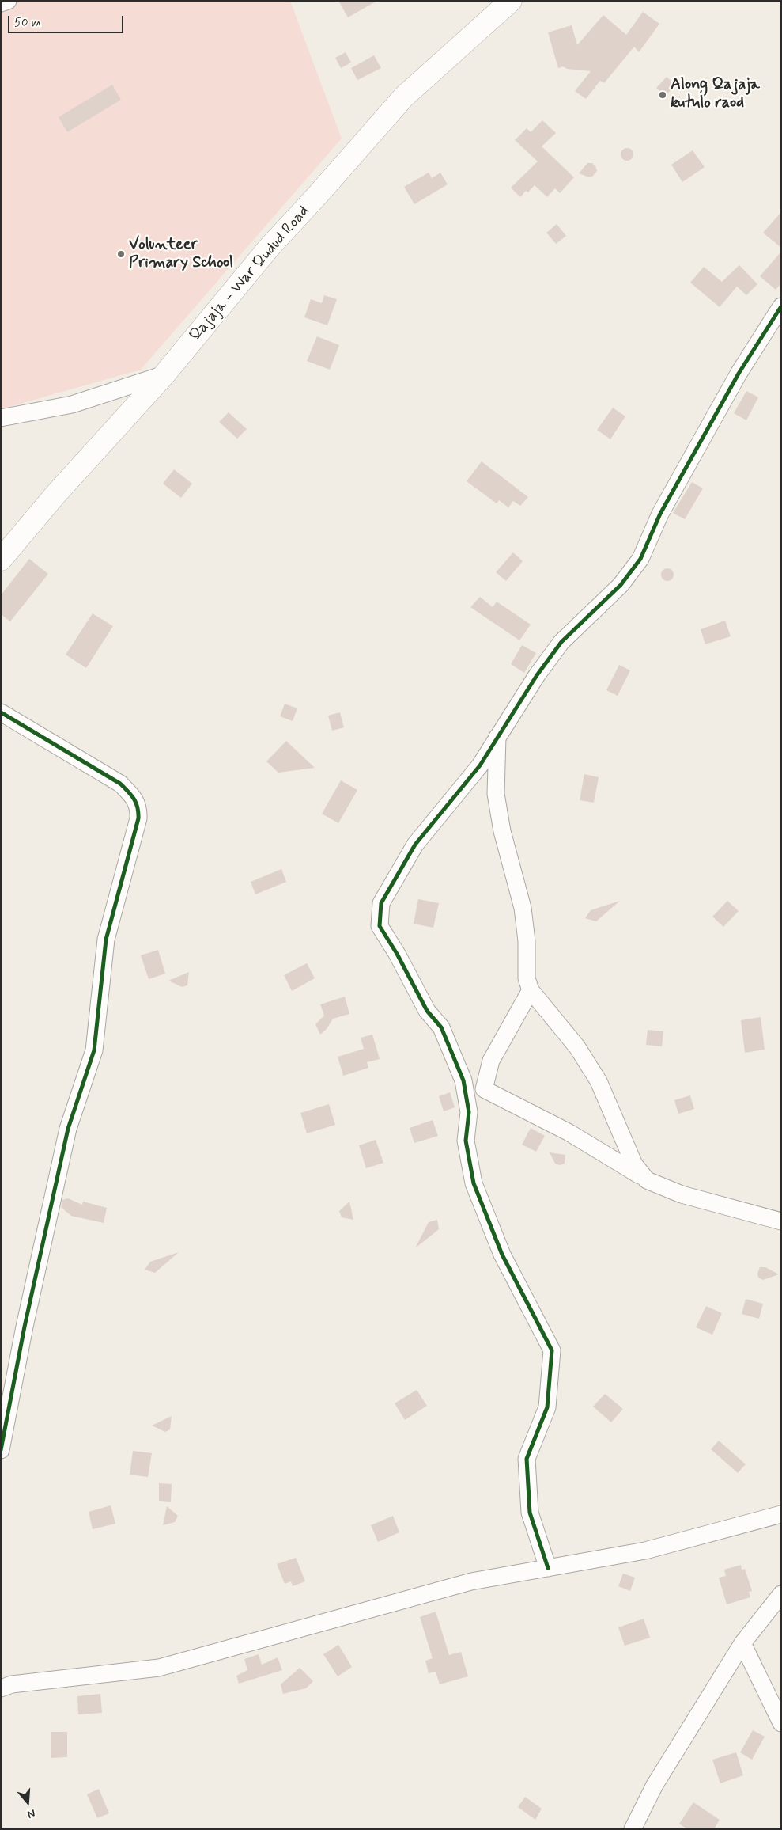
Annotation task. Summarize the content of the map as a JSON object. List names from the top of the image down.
{
  "streets": {
    "street": ["Qajaja - War Qudud Road"]
  },
  "places": ["Along Qajaja kutulo raod", "Volunteer Primary School"],
  "scale_bar": "50 m",
  "north": "bottom"
}
